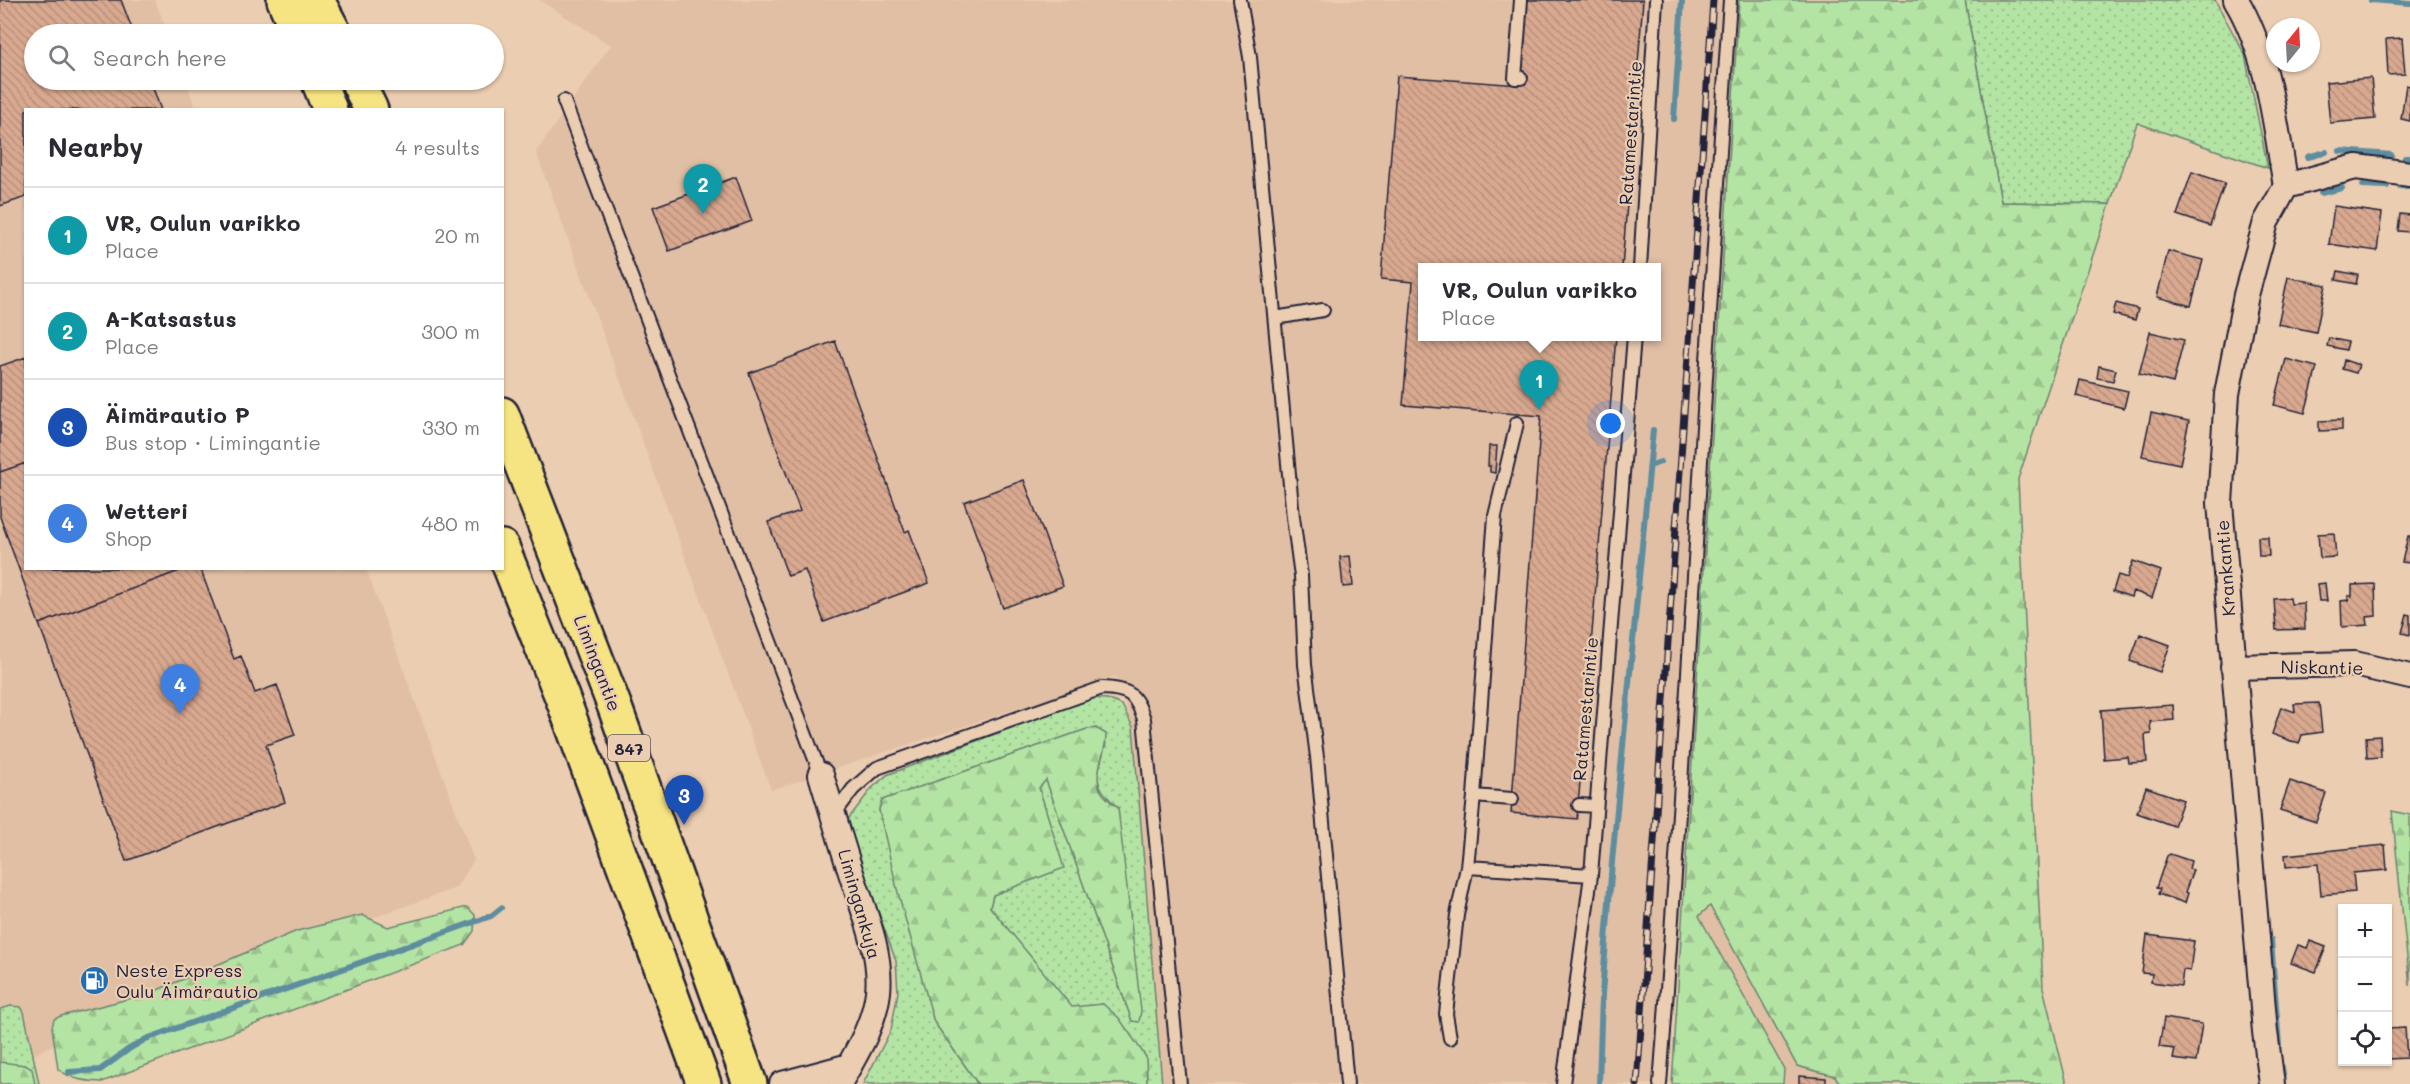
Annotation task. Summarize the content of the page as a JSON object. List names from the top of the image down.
{
  "streets": {
    "main road": ["Limingantie", "847"],
    "street": ["Krankantie", "Niskantie", "Limingankuja"],
    "lane": ["Ratamestarintie"]
  },
  "crossings": [
    ["Krankantie", "Niskantie"]
  ],
  "places": {
    "fuel station": ["Neste Express Oulu Äimärautio"]
  },
  "north": "top",
  "page": {
    "search": "Search here",
    "heading": ["Nearby", "4 results"],
    "pins": [
      "2",
      "1",
      "4",
      "3"
    ],
    "list": [
      {
        "mark": "1",
        "name": "VR, Oulun varikko",
        "note": "Place",
        "value": "20 m"
      },
      {
        "mark": "2",
        "name": "A-Katsastus",
        "note": "Place",
        "value": "300 m"
      },
      {
        "mark": "3",
        "name": "Äimärautio P",
        "note": "Bus stop · Limingantie",
        "value": "330 m"
      },
      {
        "mark": "4",
        "name": "Wetteri",
        "note": "Shop",
        "value": "480 m"
      }
    ],
    "popup": ["VR, Oulun varikko", "Place"],
    "map_buttons": ["+", "−"]
  }
}
